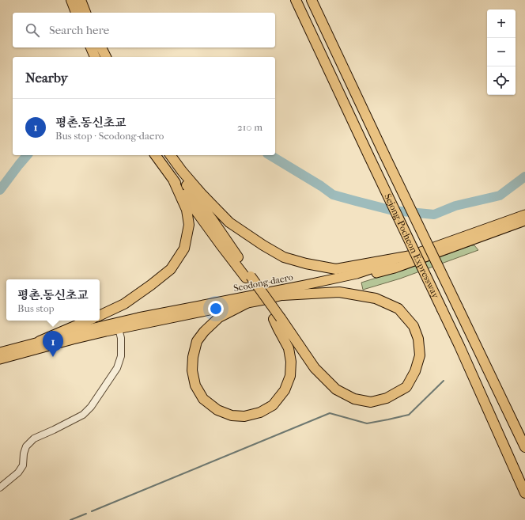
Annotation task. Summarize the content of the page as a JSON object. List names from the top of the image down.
{
  "streets": {
    "highway": ["Sejong-Pocheon Expressway"],
    "main road": ["Seodong-daero"]
  },
  "page": {
    "map_buttons": ["+", "−"],
    "search": "Search here",
    "heading": "Nearby",
    "list": [
      {
        "mark": "1",
        "name": "평촌.동신초교",
        "note": "Bus stop · Seodong-daero",
        "value": "210 m"
      }
    ],
    "popup": ["평촌.동신초교", "Bus stop"],
    "pins": "1"
  }
}
